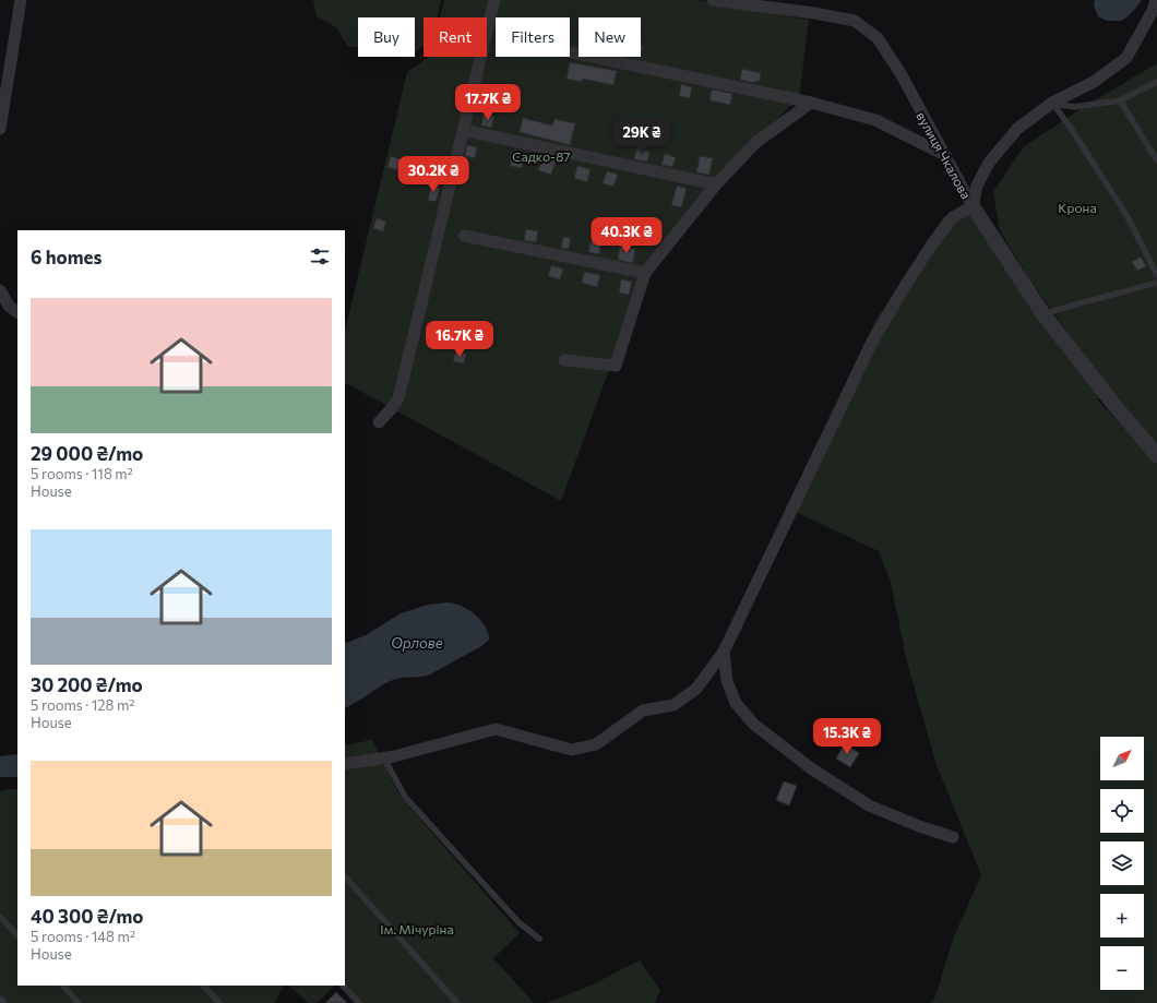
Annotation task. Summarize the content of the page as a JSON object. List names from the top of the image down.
{
  "streets": {
    "street": ["вулиця Чкалова"]
  },
  "water": ["Орлове"],
  "parks": ["Садко-87", "Крона", "Ім. Мічуріна"],
  "north": "top right",
  "page": {
    "chip": [
      "Buy",
      "Rent",
      "Filters",
      "New"
    ],
    "price": [
      "17.7K ₴",
      "29K ₴",
      "30.2K ₴",
      "40.3K ₴",
      "16.7K ₴",
      "15.3K ₴"
    ],
    "heading": "6 homes",
    "list": [
      {
        "name": "29 000 ₴/mo",
        "note": "5 rooms · 118 m² · House"
      },
      {
        "name": "30 200 ₴/mo",
        "note": "5 rooms · 128 m² · House"
      },
      {
        "name": "40 300 ₴/mo",
        "note": "5 rooms · 148 m² · House"
      }
    ],
    "map_buttons": ["+", "−"]
  }
}
